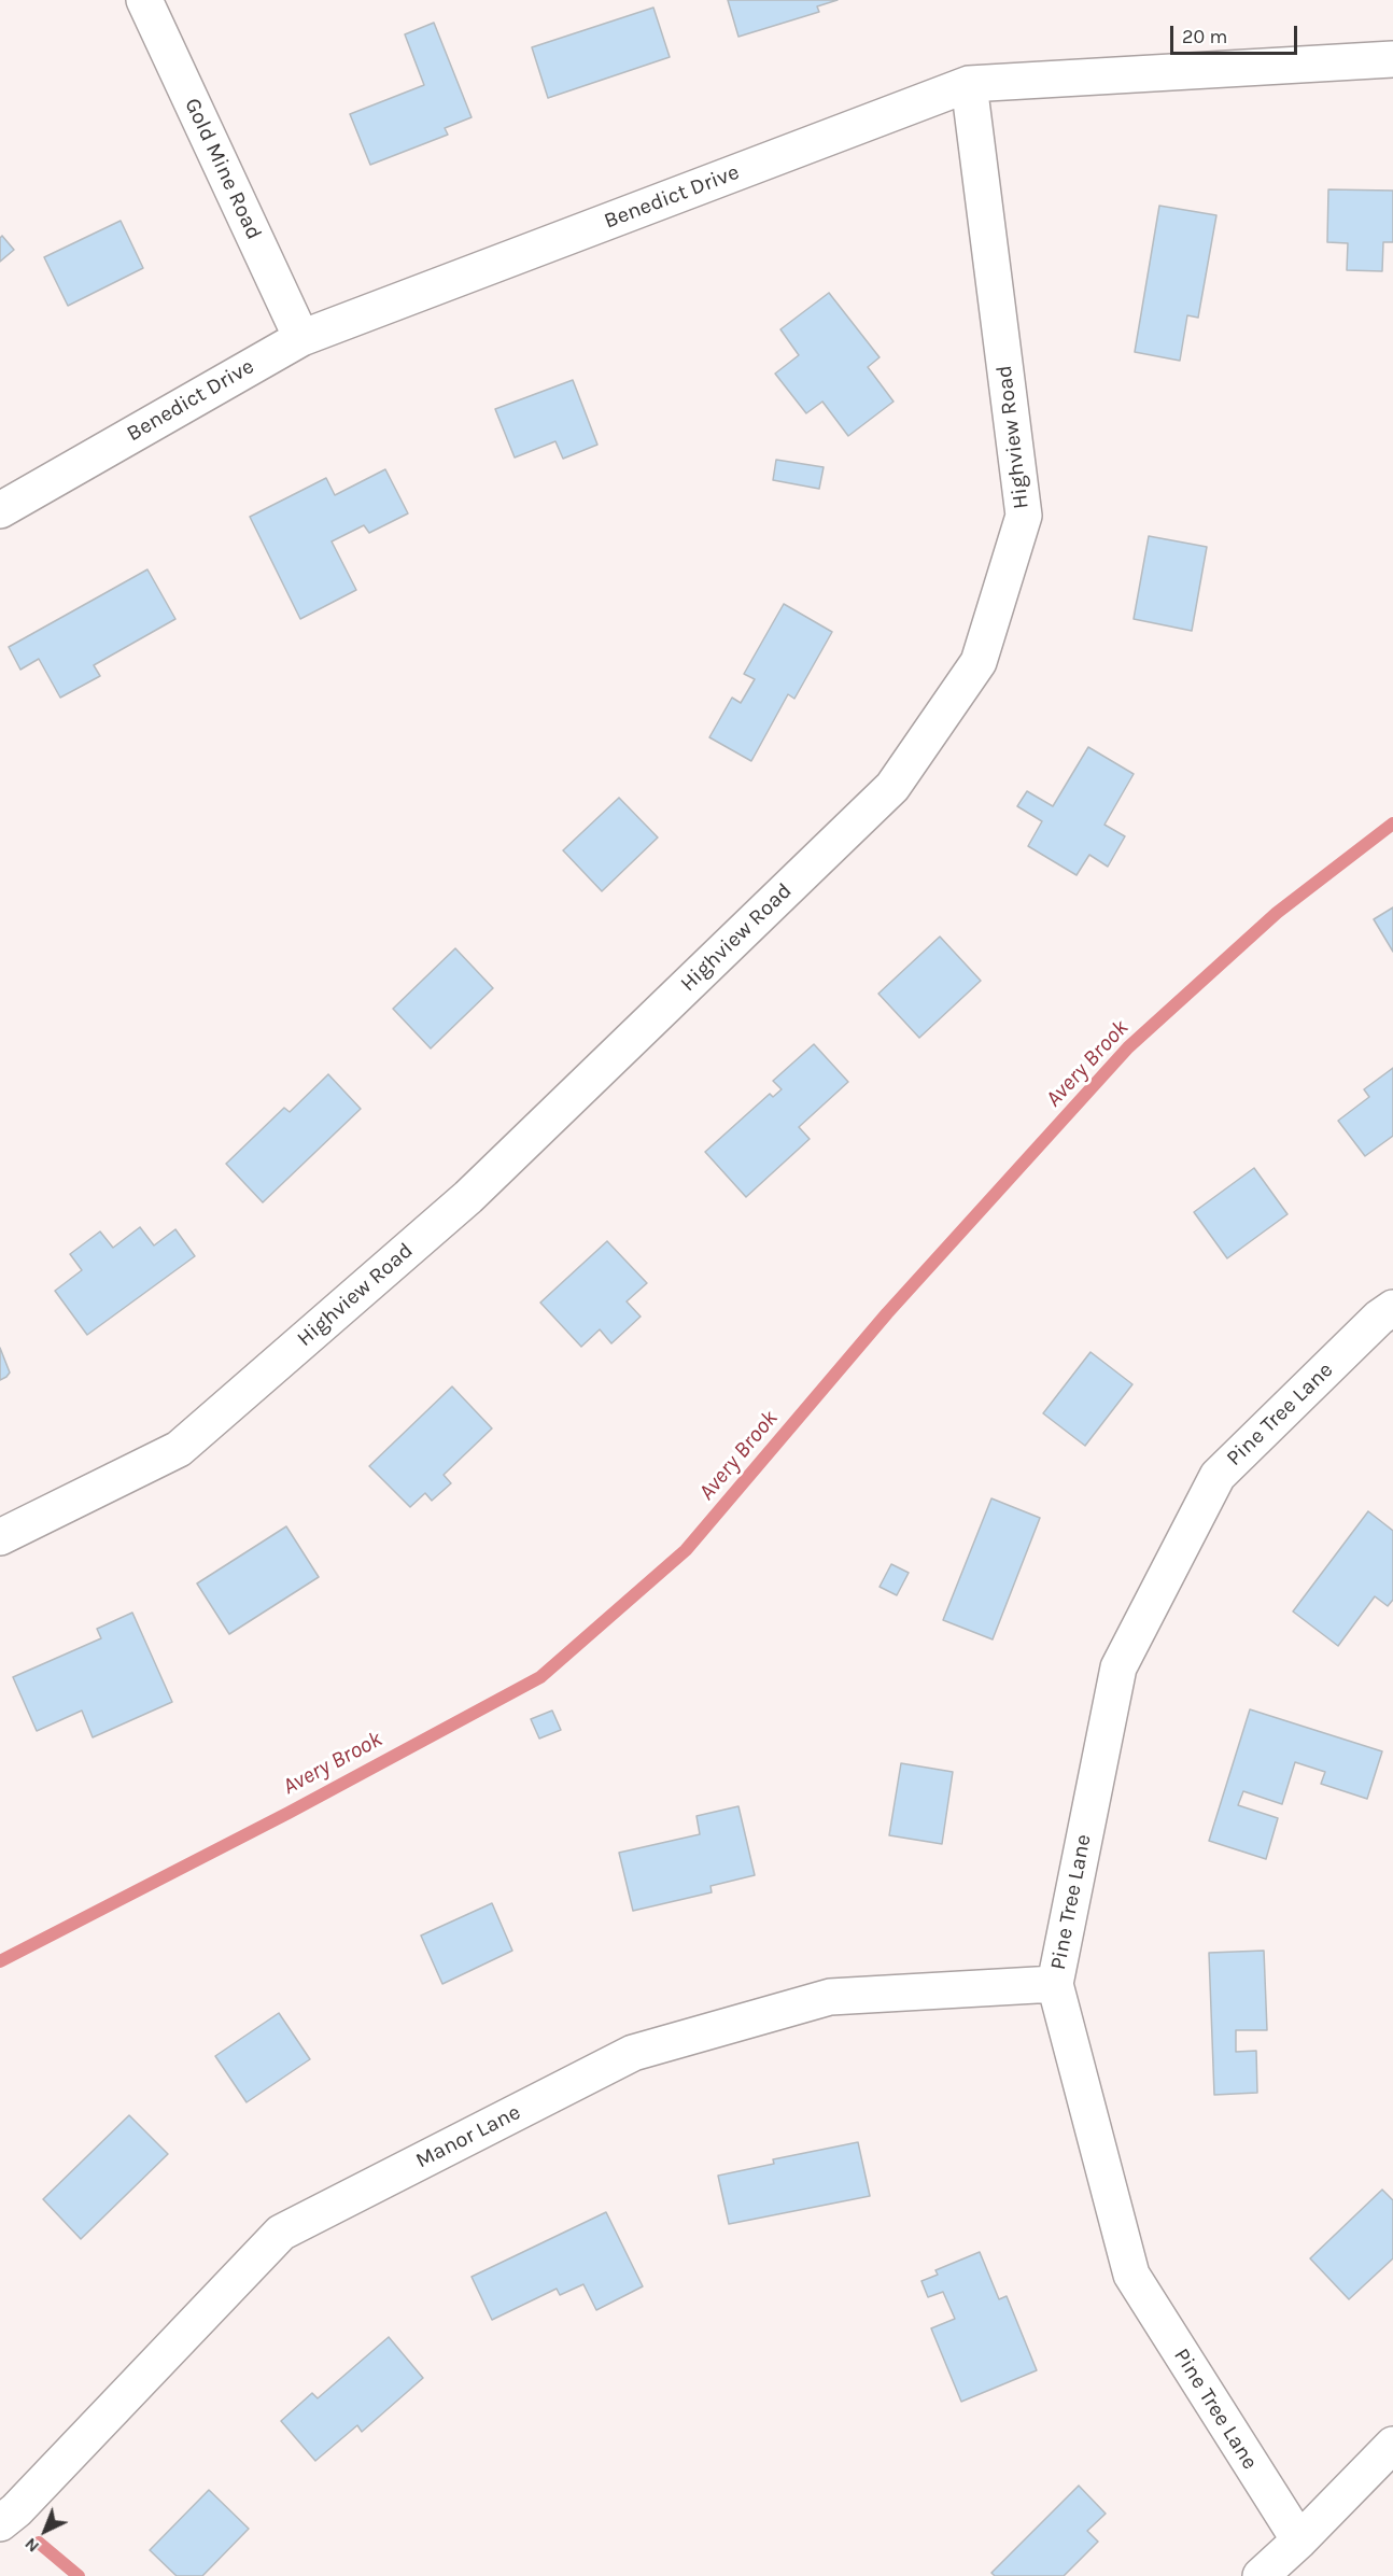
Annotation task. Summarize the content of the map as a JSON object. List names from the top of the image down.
{
  "streets": {
    "street": [
      "Gold Mine Road",
      "Benedict Drive",
      "Highview Road",
      "Pine Tree Lane",
      "Manor Lane"
    ]
  },
  "crossings": [
    ["Gold Mine Road", "Benedict Drive"],
    ["Benedict Drive", "Highview Road"],
    ["Pine Tree Lane", "Manor Lane"]
  ],
  "water": ["Avery Brook"],
  "scale_bar": "20 m",
  "north": "bottom left"
}
